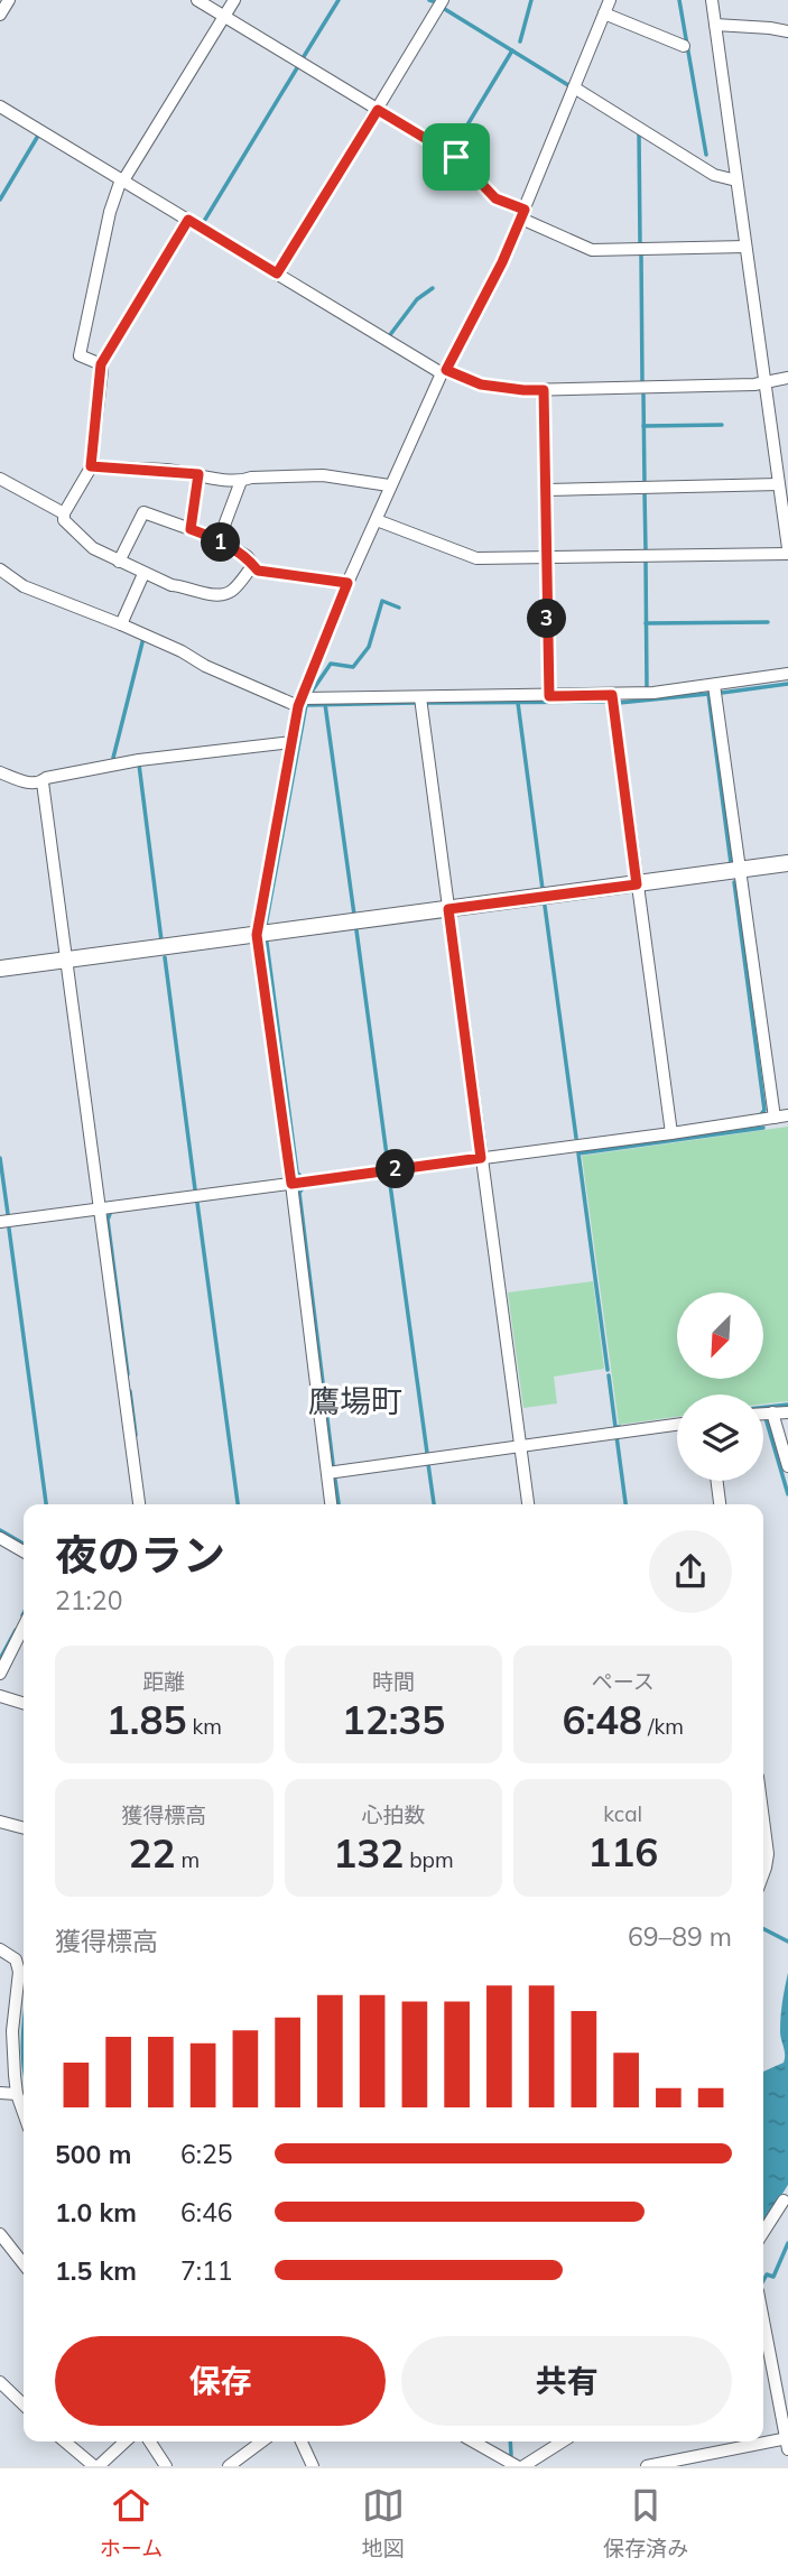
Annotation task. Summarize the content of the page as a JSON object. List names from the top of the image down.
{
  "districts": ["鷹場町"],
  "north": "bottom left",
  "page": {
    "pins": ["1", "3", "2"],
    "heading": ["夜のラン", "21:20"],
    "stats": [
      ["距離", "1.85 km"],
      ["時間", "12:35"],
      ["ペース", "6:48 /km"],
      ["獲得標高", "22 m"],
      ["心拍数", "132 bpm"],
      ["kcal", "116"]
    ],
    "chart": ["獲得標高", "69–89 m"],
    "list": [
      {
        "name": "500 m",
        "note": "6:25"
      },
      {
        "name": "1.0 km",
        "note": "6:46"
      },
      {
        "name": "1.5 km",
        "note": "7:11"
      }
    ],
    "buttons": ["保存", "共有"],
    "tabs": ["ホーム", "地図", "保存済み"]
  }
}
